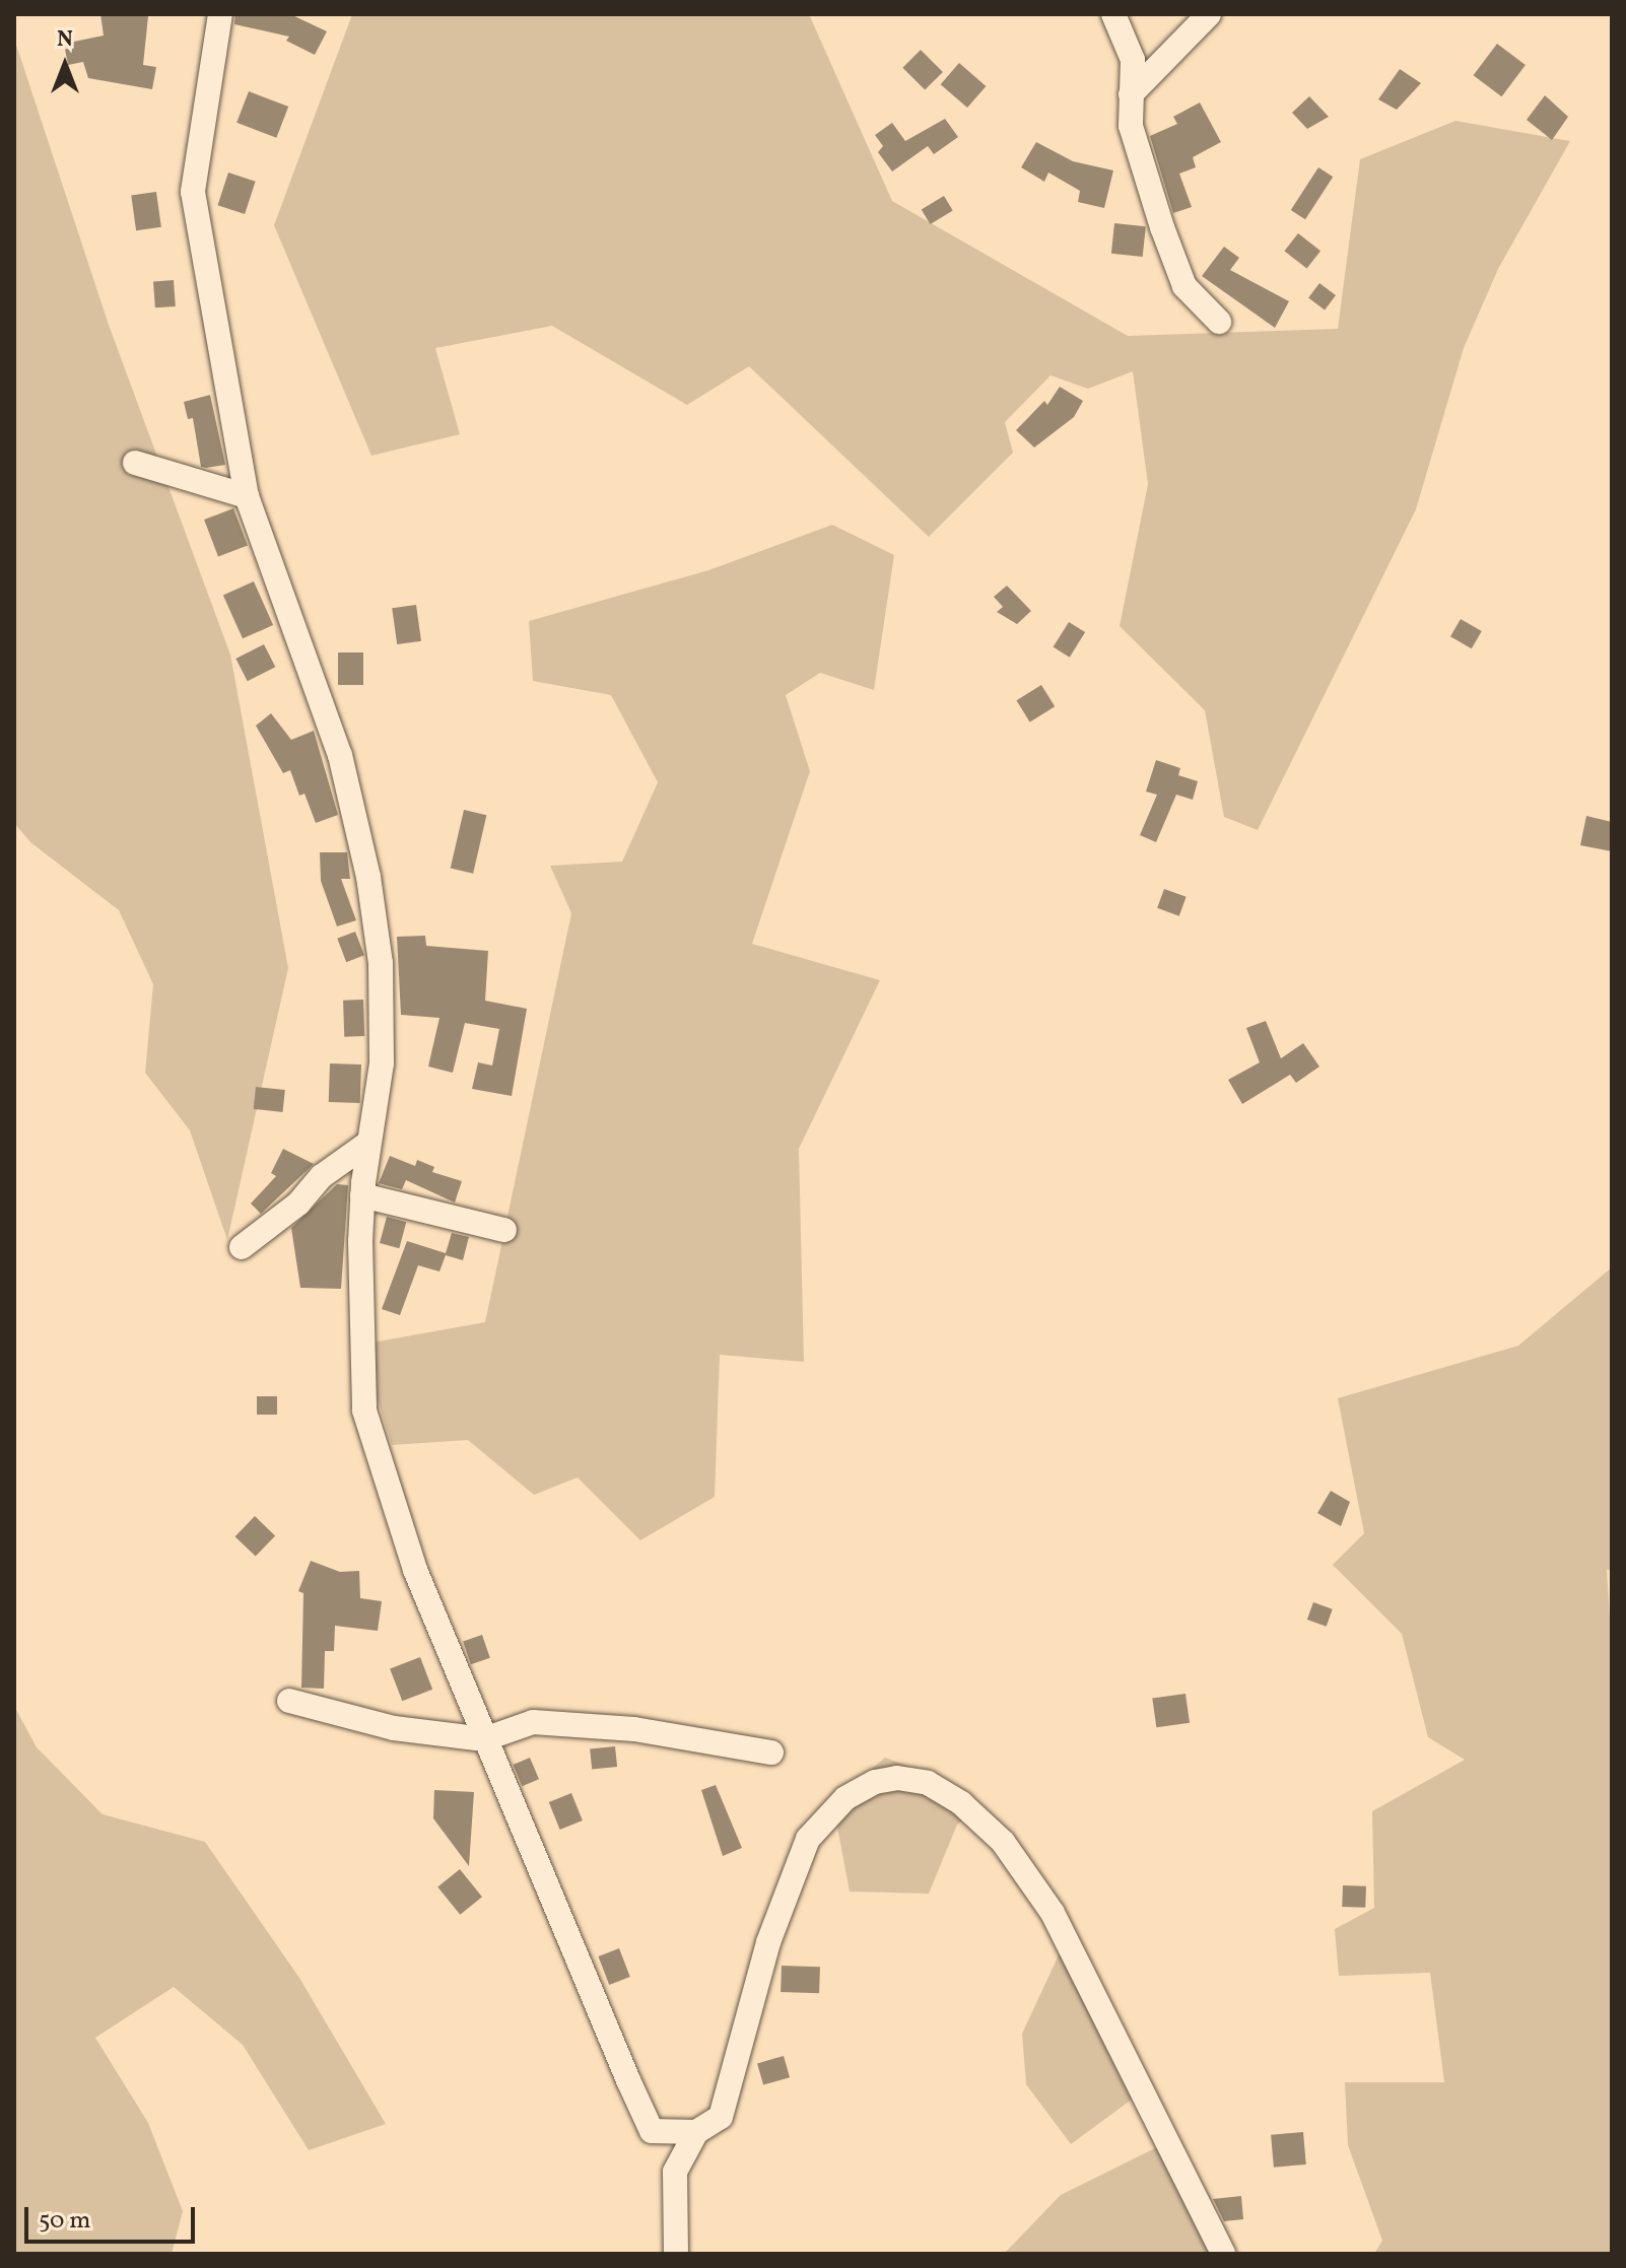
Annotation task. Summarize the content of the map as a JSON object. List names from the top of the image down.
{
  "scale_bar": "50 m",
  "north": "top"
}
